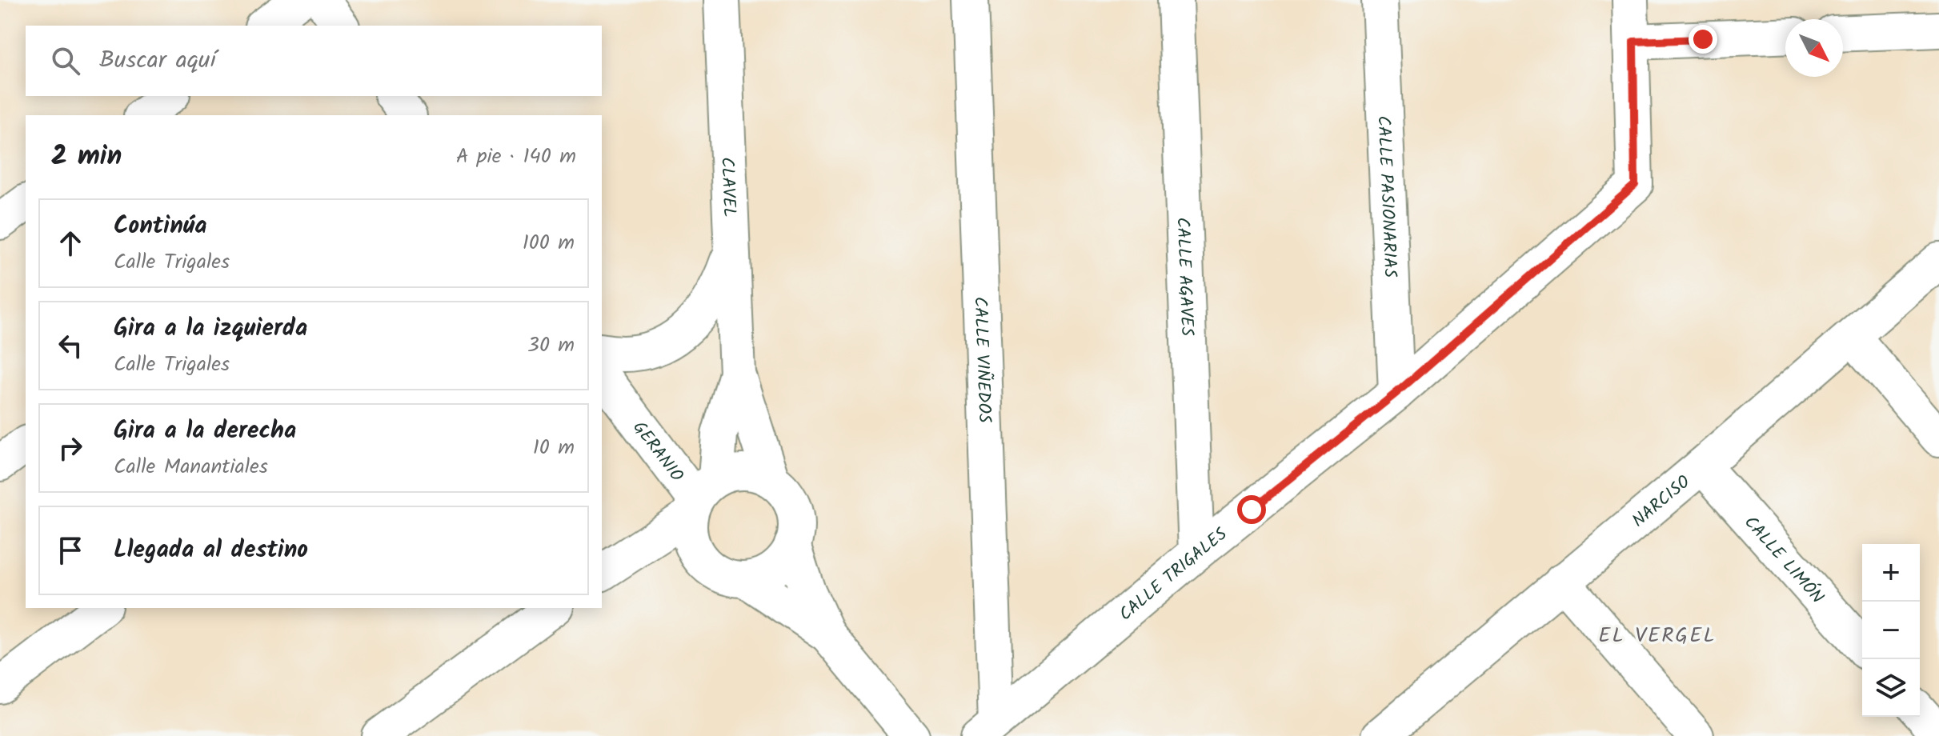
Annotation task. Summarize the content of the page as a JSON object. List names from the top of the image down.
{
  "streets": {
    "street": [
      "CLAVEL",
      "CALLE PASIONARIAS",
      "CALLE AGAVES",
      "CALLE VIÑEDOS",
      "GERANIO",
      "NARCISO",
      "CALLE LIMÓN",
      "CALLE TRIGALES"
    ]
  },
  "crossings": [
    ["CALLE PASIONARIAS", "CALLE TRIGALES"],
    ["CALLE AGAVES", "CALLE TRIGALES"],
    ["CALLE VIÑEDOS", "CALLE TRIGALES"],
    ["NARCISO", "CALLE LIMÓN"]
  ],
  "districts": ["EL VERGEL"],
  "north": "bottom right",
  "page": {
    "search": "Buscar aquí",
    "heading": ["2 min", "A pie · 140 m"],
    "list": [
      ["Continúa", "Calle Trigales", "100 m"],
      ["Gira a la izquierda", "Calle Trigales", "30 m"],
      ["Gira a la derecha", "Calle Manantiales", "10 m"],
      "Llegada al destino"
    ],
    "map_buttons": ["+", "−"]
  }
}
